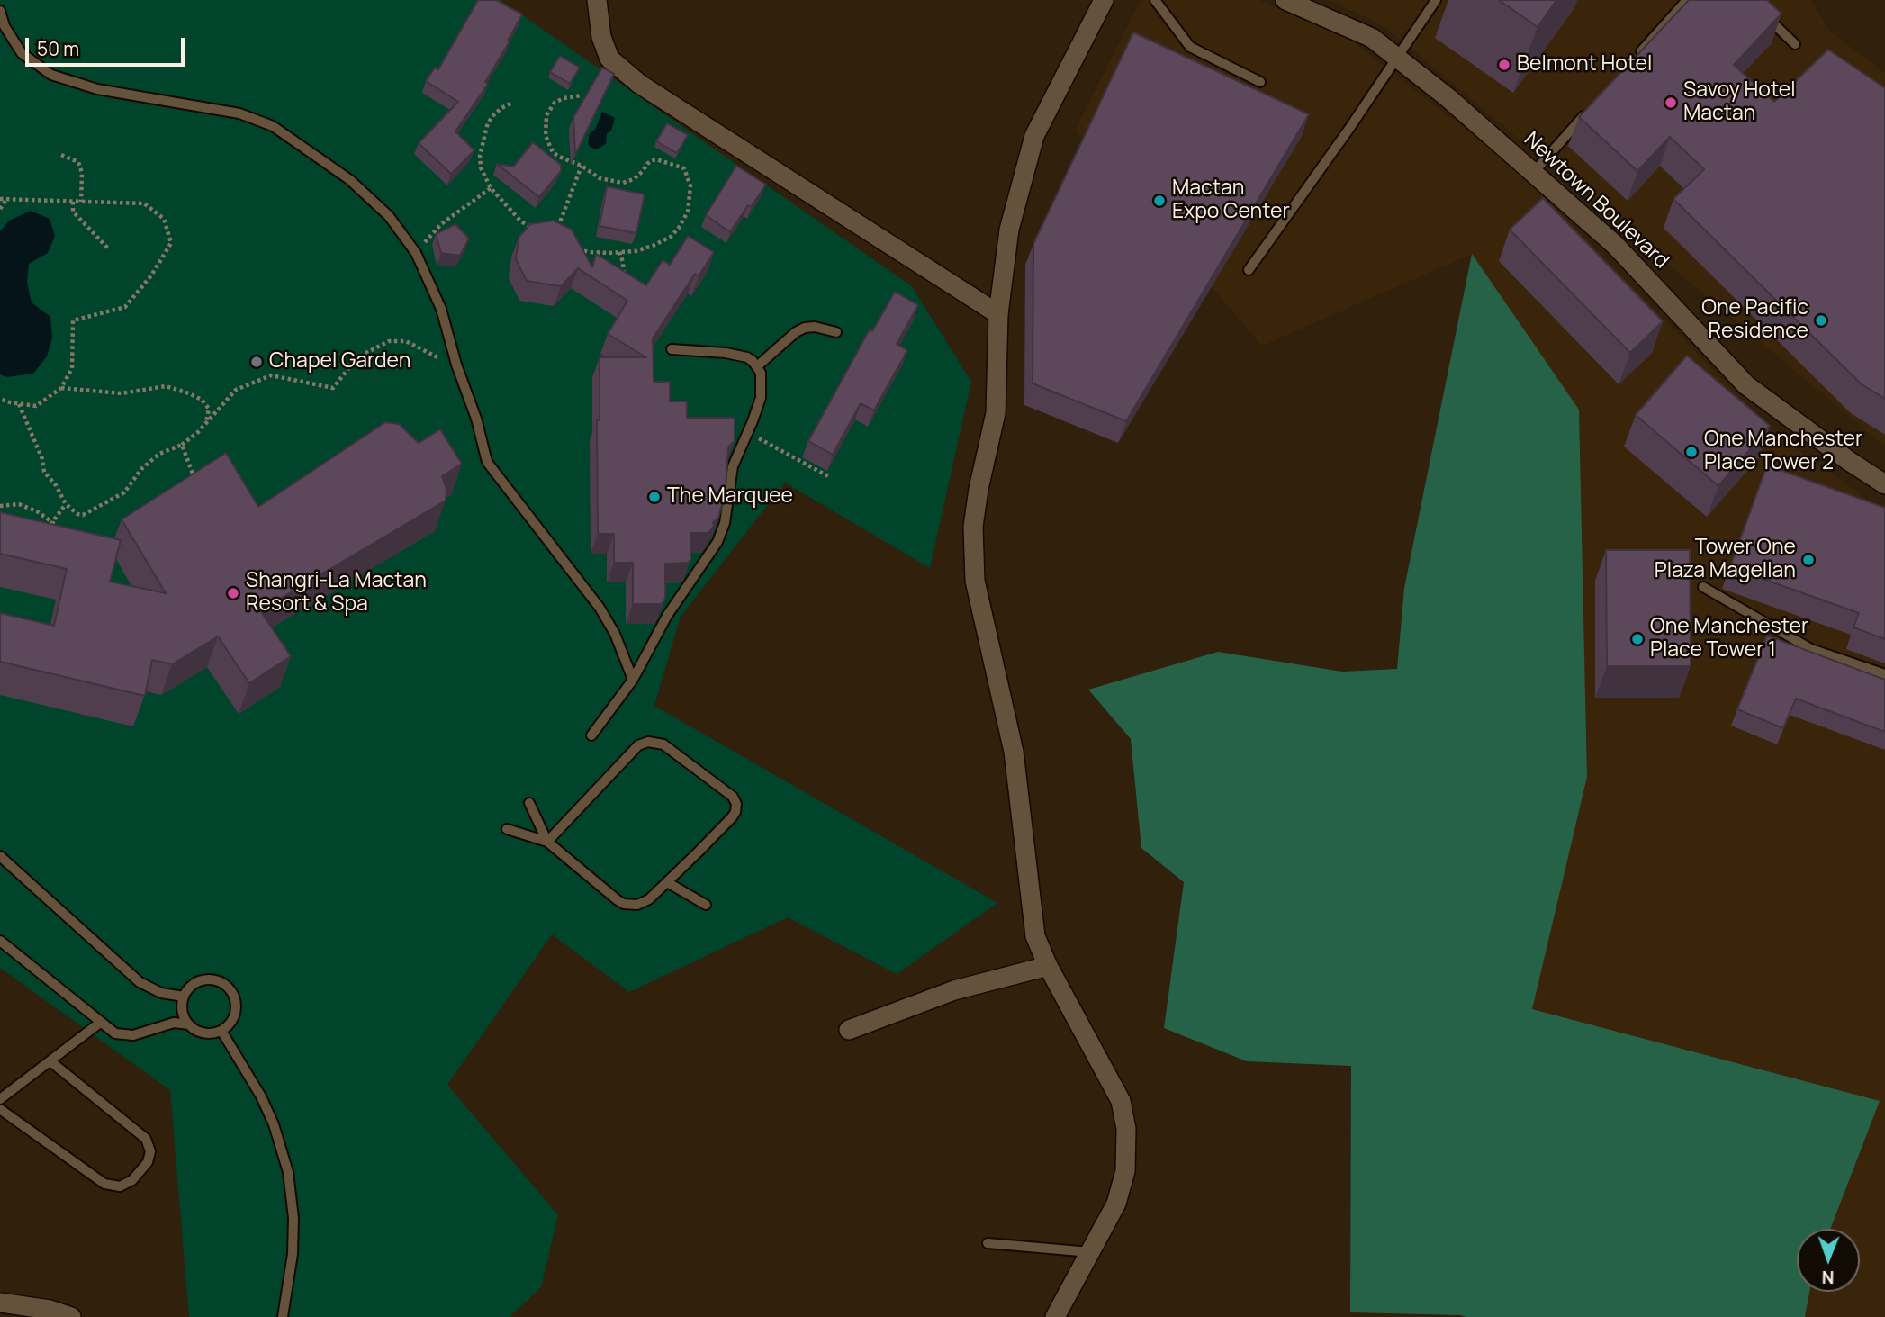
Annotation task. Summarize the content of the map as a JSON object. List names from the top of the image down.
{
  "streets": {
    "street": ["Newtown Boulevard"]
  },
  "places": [
    "Belmont Hotel",
    "Savoy Hotel Mactan",
    "Mactan Expo Center",
    "One Pacific Residence",
    "Chapel Garden",
    "One Manchester Place Tower 2",
    "The Marquee",
    "Tower One Plaza Magellan",
    "Shangri-La Mactan Resort & Spa",
    "One Manchester Place Tower 1"
  ],
  "scale_bar": "50 m",
  "north": "bottom"
}
